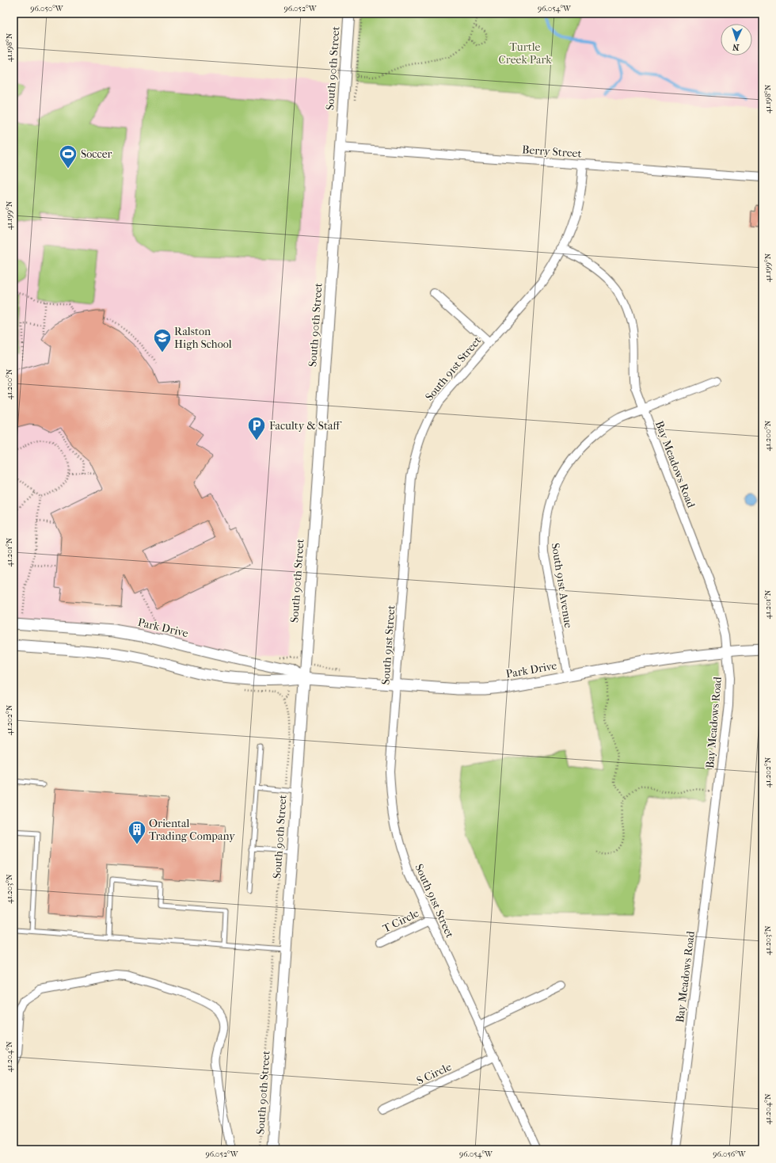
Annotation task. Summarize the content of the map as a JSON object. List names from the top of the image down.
{
  "streets": {
    "street": [
      "South 90th Street",
      "Berry Street",
      "South 91st Street",
      "Bay Meadows Road",
      "South 91st Avenue",
      "Park Drive",
      "T Circle",
      "S Circle"
    ]
  },
  "crossings": [
    ["South 90th Street", "Berry Street"],
    ["South 90th Street", "Park Drive"],
    ["Berry Street", "South 91st Street"],
    ["South 91st Street", "Bay Meadows Road"],
    ["South 91st Street", "Park Drive"],
    ["South 91st Street", "T Circle"],
    ["South 91st Street", "S Circle"],
    ["Bay Meadows Road", "South 91st Avenue"],
    ["Bay Meadows Road", "Park Drive"],
    ["South 91st Avenue", "Park Drive"]
  ],
  "parks": ["Turtle Creek Park"],
  "places": {
    "sports": ["Soccer"],
    "school or university": ["Ralston High School"],
    "parking": ["Faculty & Staff"],
    "building": ["Oriental Trading Company"]
  },
  "north": "bottom",
  "coordinates": [
    "96.050°W",
    "96.052°W",
    "96.054°W",
    "41.198°N",
    "41.199°N",
    "41.200°N",
    "41.201°N",
    "41.202°N",
    "41.203°N",
    "41.204°N",
    "96.056°W"
  ]
}
